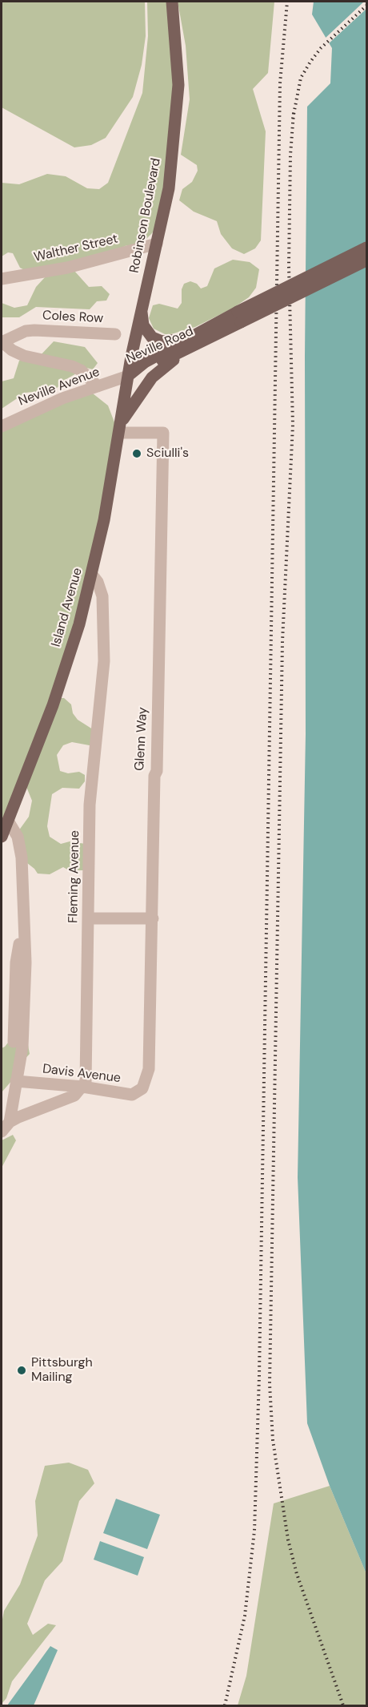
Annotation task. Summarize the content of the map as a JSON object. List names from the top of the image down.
{
  "streets": {
    "main road": ["Robinson Boulevard", "Neville Road", "Island Avenue"],
    "street": [
      "Walther Street",
      "Coles Row",
      "Neville Avenue",
      "Glenn Way",
      "Fleming Avenue",
      "Davis Avenue"
    ]
  },
  "crossings": [
    ["Robinson Boulevard", "Walther Street"],
    ["Robinson Boulevard", "Neville Road"],
    ["Robinson Boulevard", "Neville Avenue"],
    ["Robinson Boulevard", "Island Avenue"],
    ["Coles Row", "Neville Avenue"],
    ["Neville Road", "Neville Avenue"],
    ["Neville Road", "Island Avenue"],
    ["Neville Avenue", "Island Avenue"],
    ["Island Avenue", "Glenn Way"],
    ["Island Avenue", "Fleming Avenue"],
    ["Glenn Way", "Davis Avenue"],
    ["Fleming Avenue", "Davis Avenue"]
  ],
  "places": ["Sciulli's", "Pittsburgh Mailing"]
}
